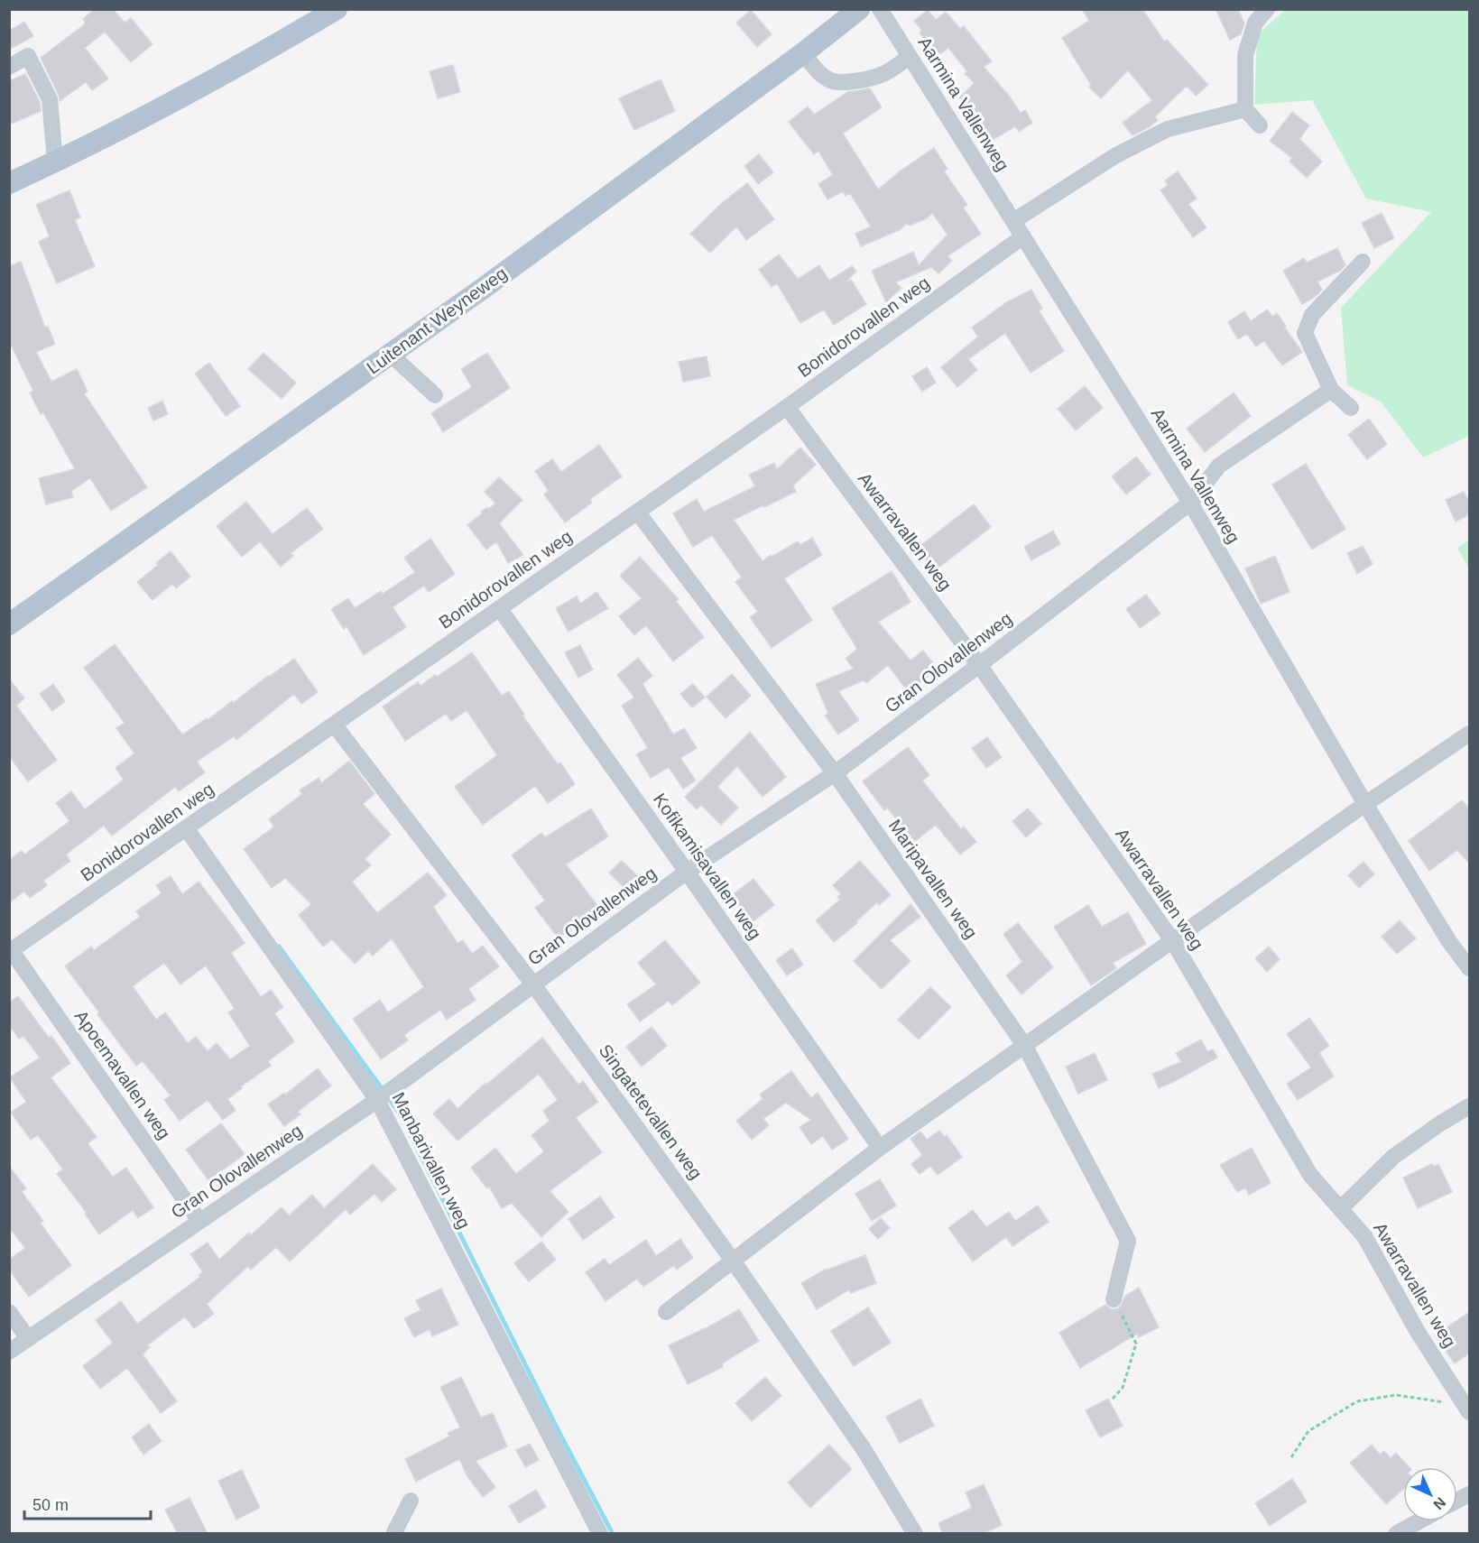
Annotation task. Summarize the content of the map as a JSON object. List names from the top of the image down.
{
  "streets": {
    "main road": ["Luitenant Weyneweg"],
    "street": [
      "Aarmina Vallenweg",
      "Bonidorovallen weg",
      "Awarravallen weg",
      "Gran Olovallenweg",
      "Kofikamisavallen weg",
      "Maripavallen weg",
      "Apoemavallen weg",
      "Singatetevallen weg",
      "Manbarivallen weg"
    ]
  },
  "crossings": [
    ["Aarmina Vallenweg", "Bonidorovallen weg"],
    ["Aarmina Vallenweg", "Gran Olovallenweg"],
    ["Bonidorovallen weg", "Awarravallen weg"],
    ["Bonidorovallen weg", "Kofikamisavallen weg"],
    ["Bonidorovallen weg", "Maripavallen weg"],
    ["Bonidorovallen weg", "Apoemavallen weg"],
    ["Bonidorovallen weg", "Singatetevallen weg"],
    ["Bonidorovallen weg", "Manbarivallen weg"],
    ["Awarravallen weg", "Gran Olovallenweg"],
    ["Gran Olovallenweg", "Kofikamisavallen weg"],
    ["Gran Olovallenweg", "Maripavallen weg"],
    ["Gran Olovallenweg", "Apoemavallen weg"],
    ["Gran Olovallenweg", "Singatetevallen weg"],
    ["Gran Olovallenweg", "Manbarivallen weg"]
  ],
  "scale_bar": "50 m",
  "north": "bottom right"
}
